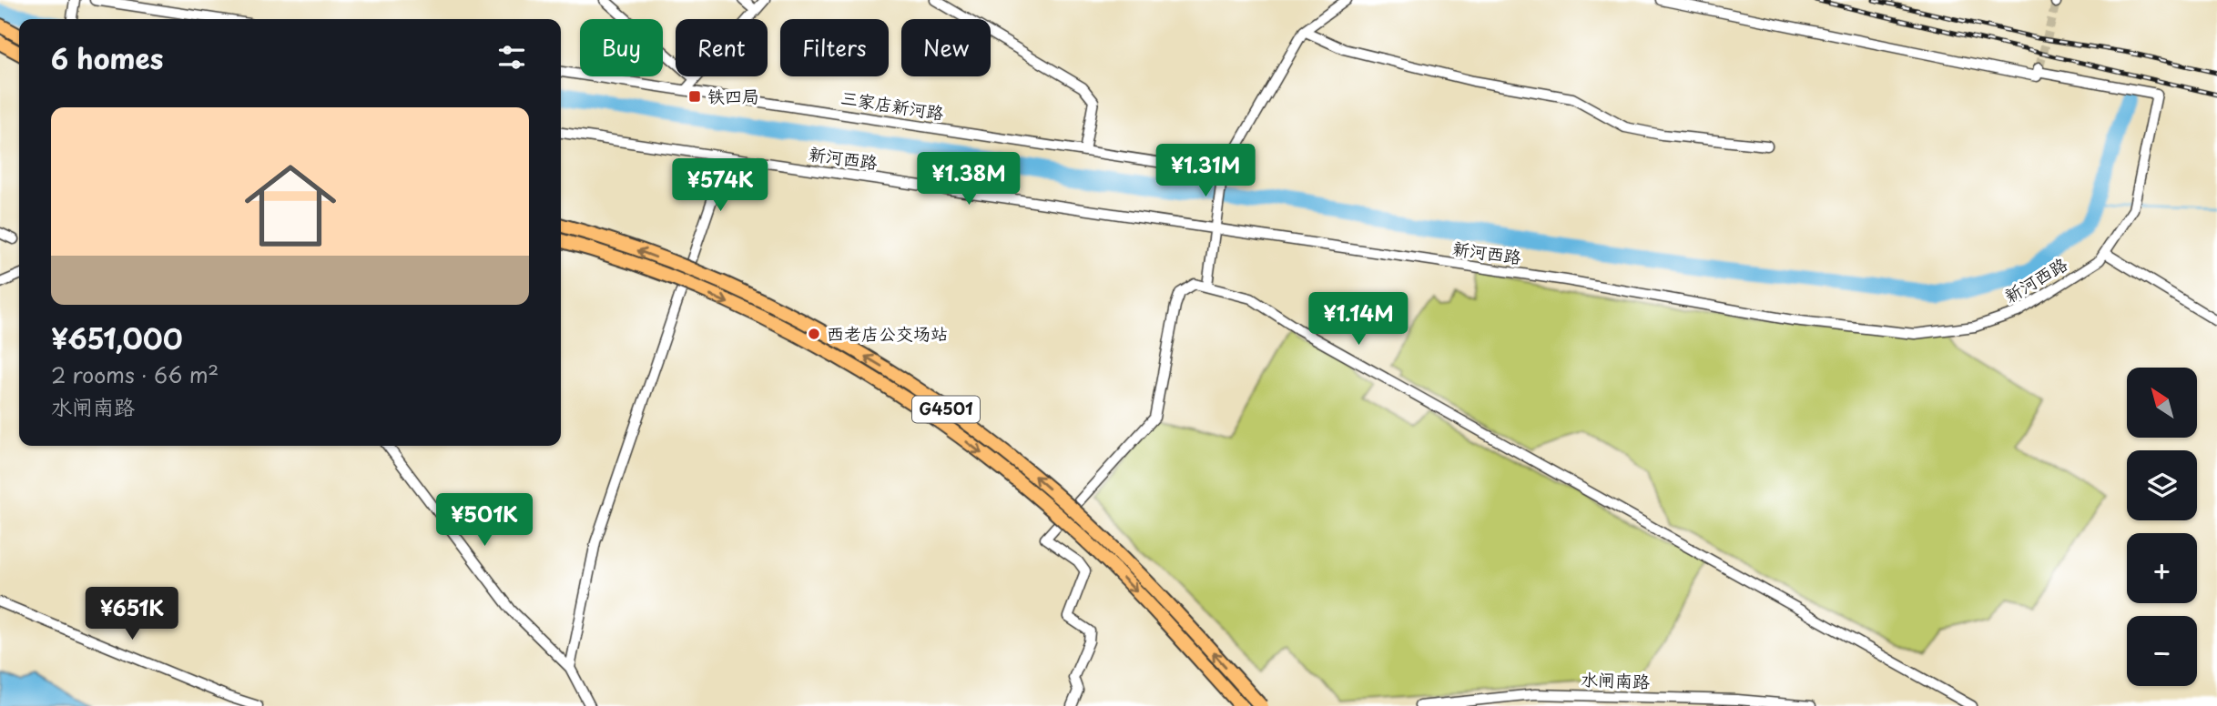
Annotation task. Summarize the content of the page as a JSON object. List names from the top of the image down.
{
  "streets": {
    "highway": ["G4501"],
    "street": ["三家店新河路", "新河西路", "水闸南路"]
  },
  "places": {
    "transit": ["铁四局"],
    "other": ["西老店公交场站"]
  },
  "north": "top left",
  "page": {
    "chip": [
      "Buy",
      "Rent",
      "Filters",
      "New"
    ],
    "heading": "6 homes",
    "list": [
      {
        "name": "¥651,000",
        "note": "2 rooms · 66 m² · 水闸南路"
      }
    ],
    "price": [
      "¥1.31M",
      "¥1.38M",
      "¥574K",
      "¥1.14M",
      "¥501K",
      "¥651K"
    ],
    "map_buttons": ["+", "−"]
  }
}
